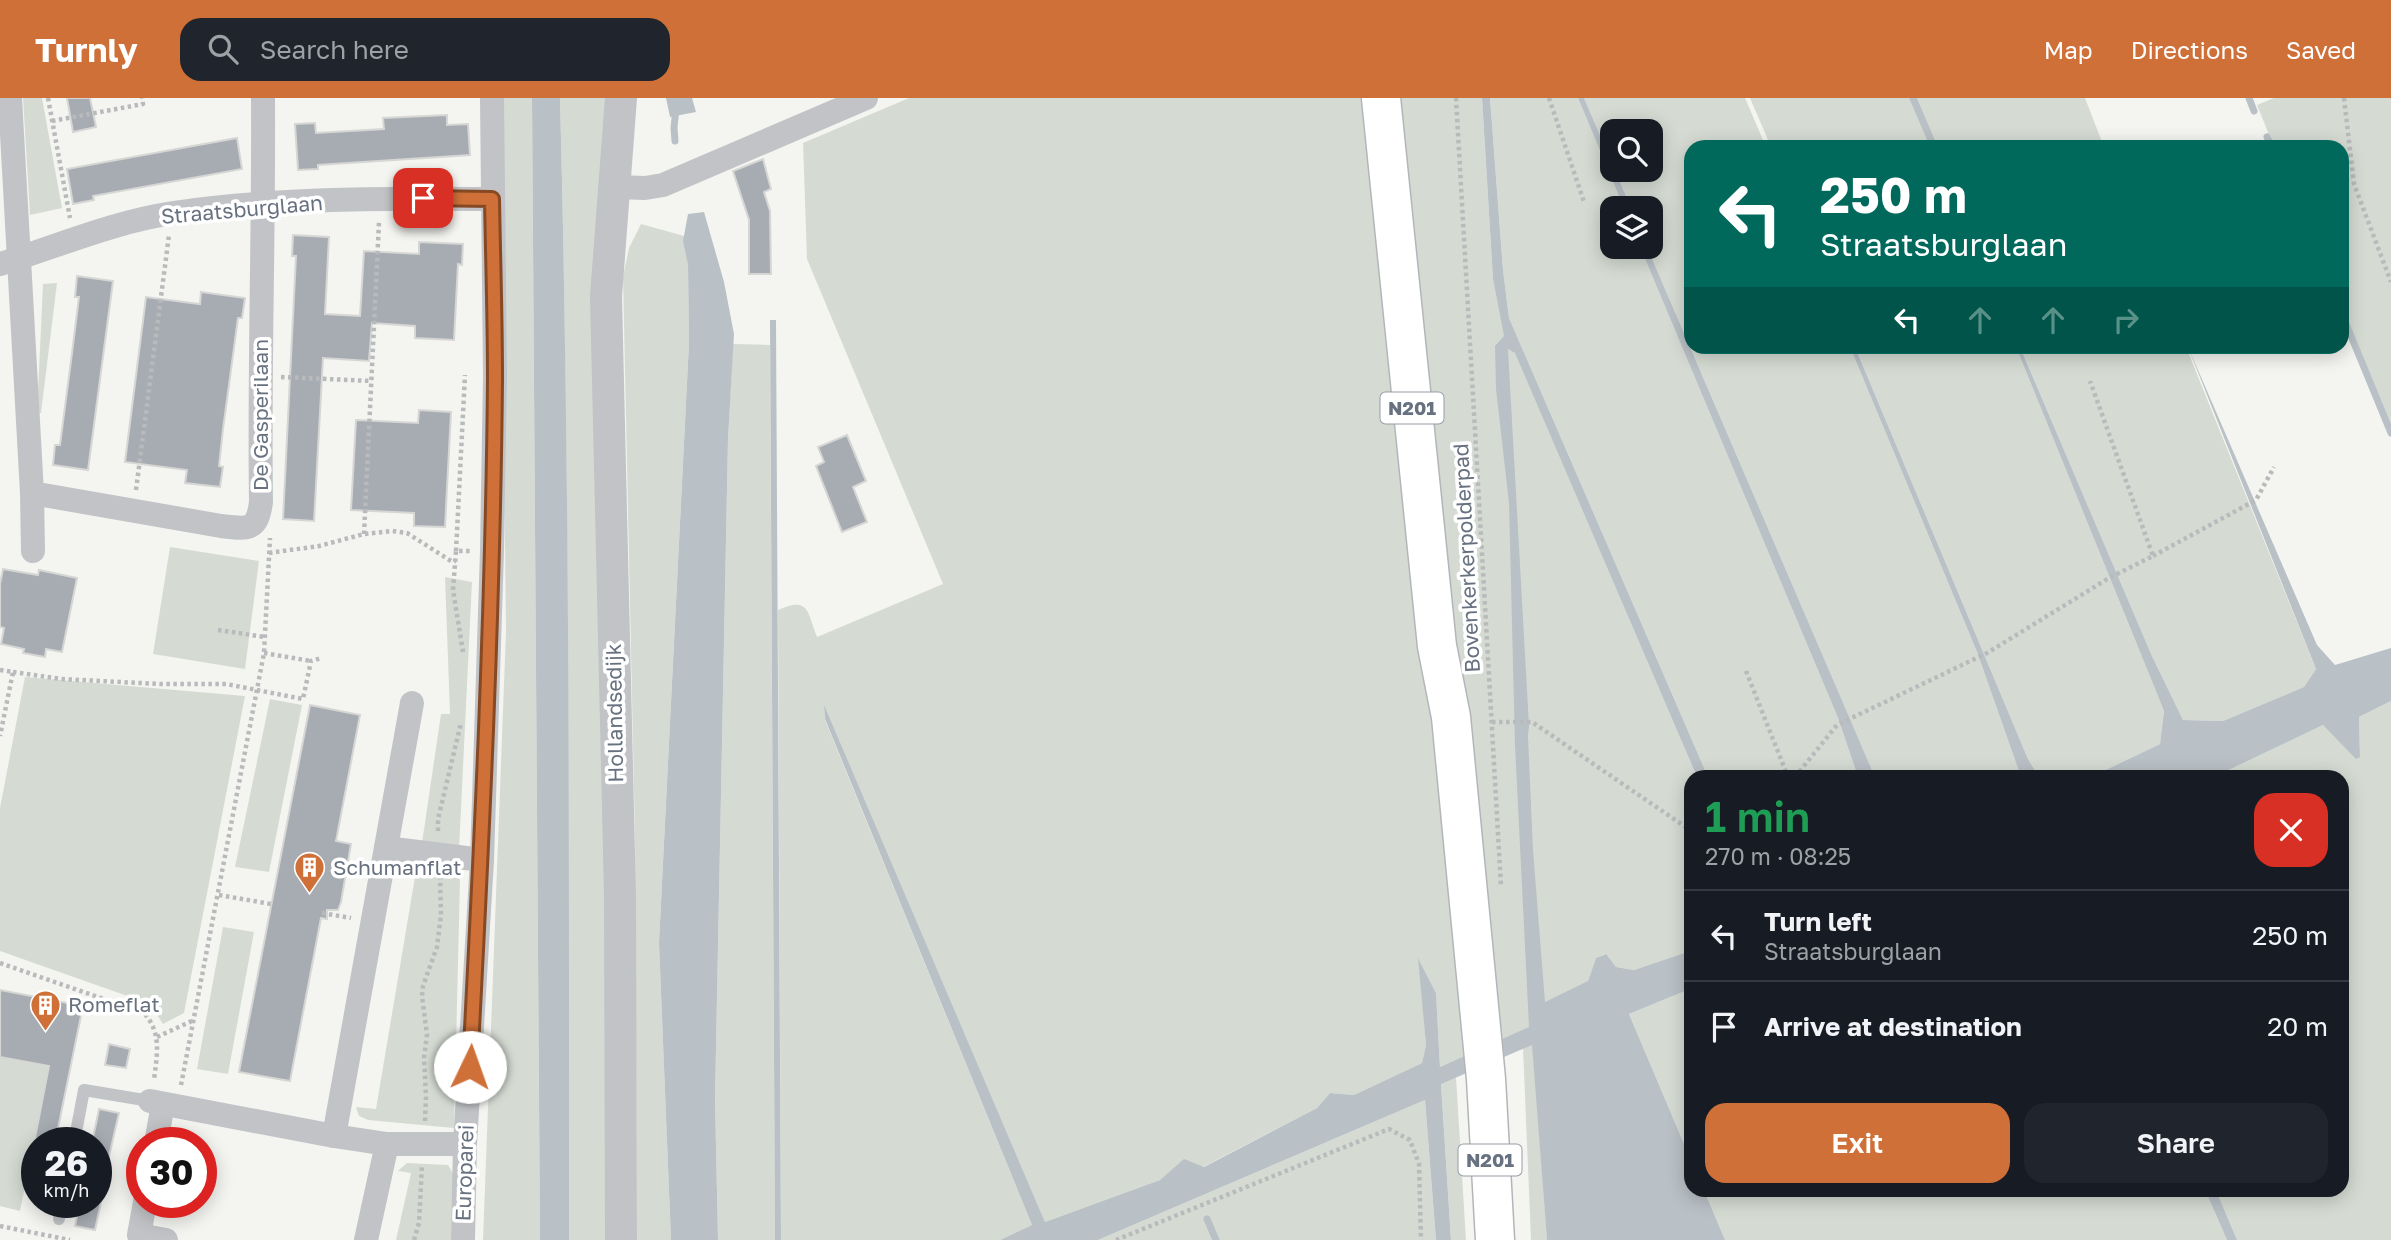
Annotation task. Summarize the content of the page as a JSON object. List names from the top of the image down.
{
  "streets": {
    "highway": ["N201"],
    "street": [
      "Straatsburglaan",
      "De Gasperilaan",
      "Hollandsedijk",
      "Europarei"
    ],
    "path": ["Bovenkerkerpolderpad"]
  },
  "crossings": [
    ["Straatsburglaan", "De Gasperilaan"],
    ["Straatsburglaan", "Europarei"]
  ],
  "places": {
    "building": ["Schumanflat", "Romeflat"]
  },
  "page": {
    "header": "Turnly",
    "search": "Search here",
    "nav": ["Map", "Directions", "Saved"],
    "turn": ["250 m", "Straatsburglaan"],
    "heading": ["1 min", "270 m · 08:25"],
    "list": [
      {
        "name": "Turn left",
        "note": "Straatsburglaan",
        "value": "250 m"
      },
      {
        "name": "Arrive at destination",
        "value": "20 m"
      }
    ],
    "buttons": ["Exit", "Share"],
    "speed": "26 km/h",
    "limit": "30"
  }
}
